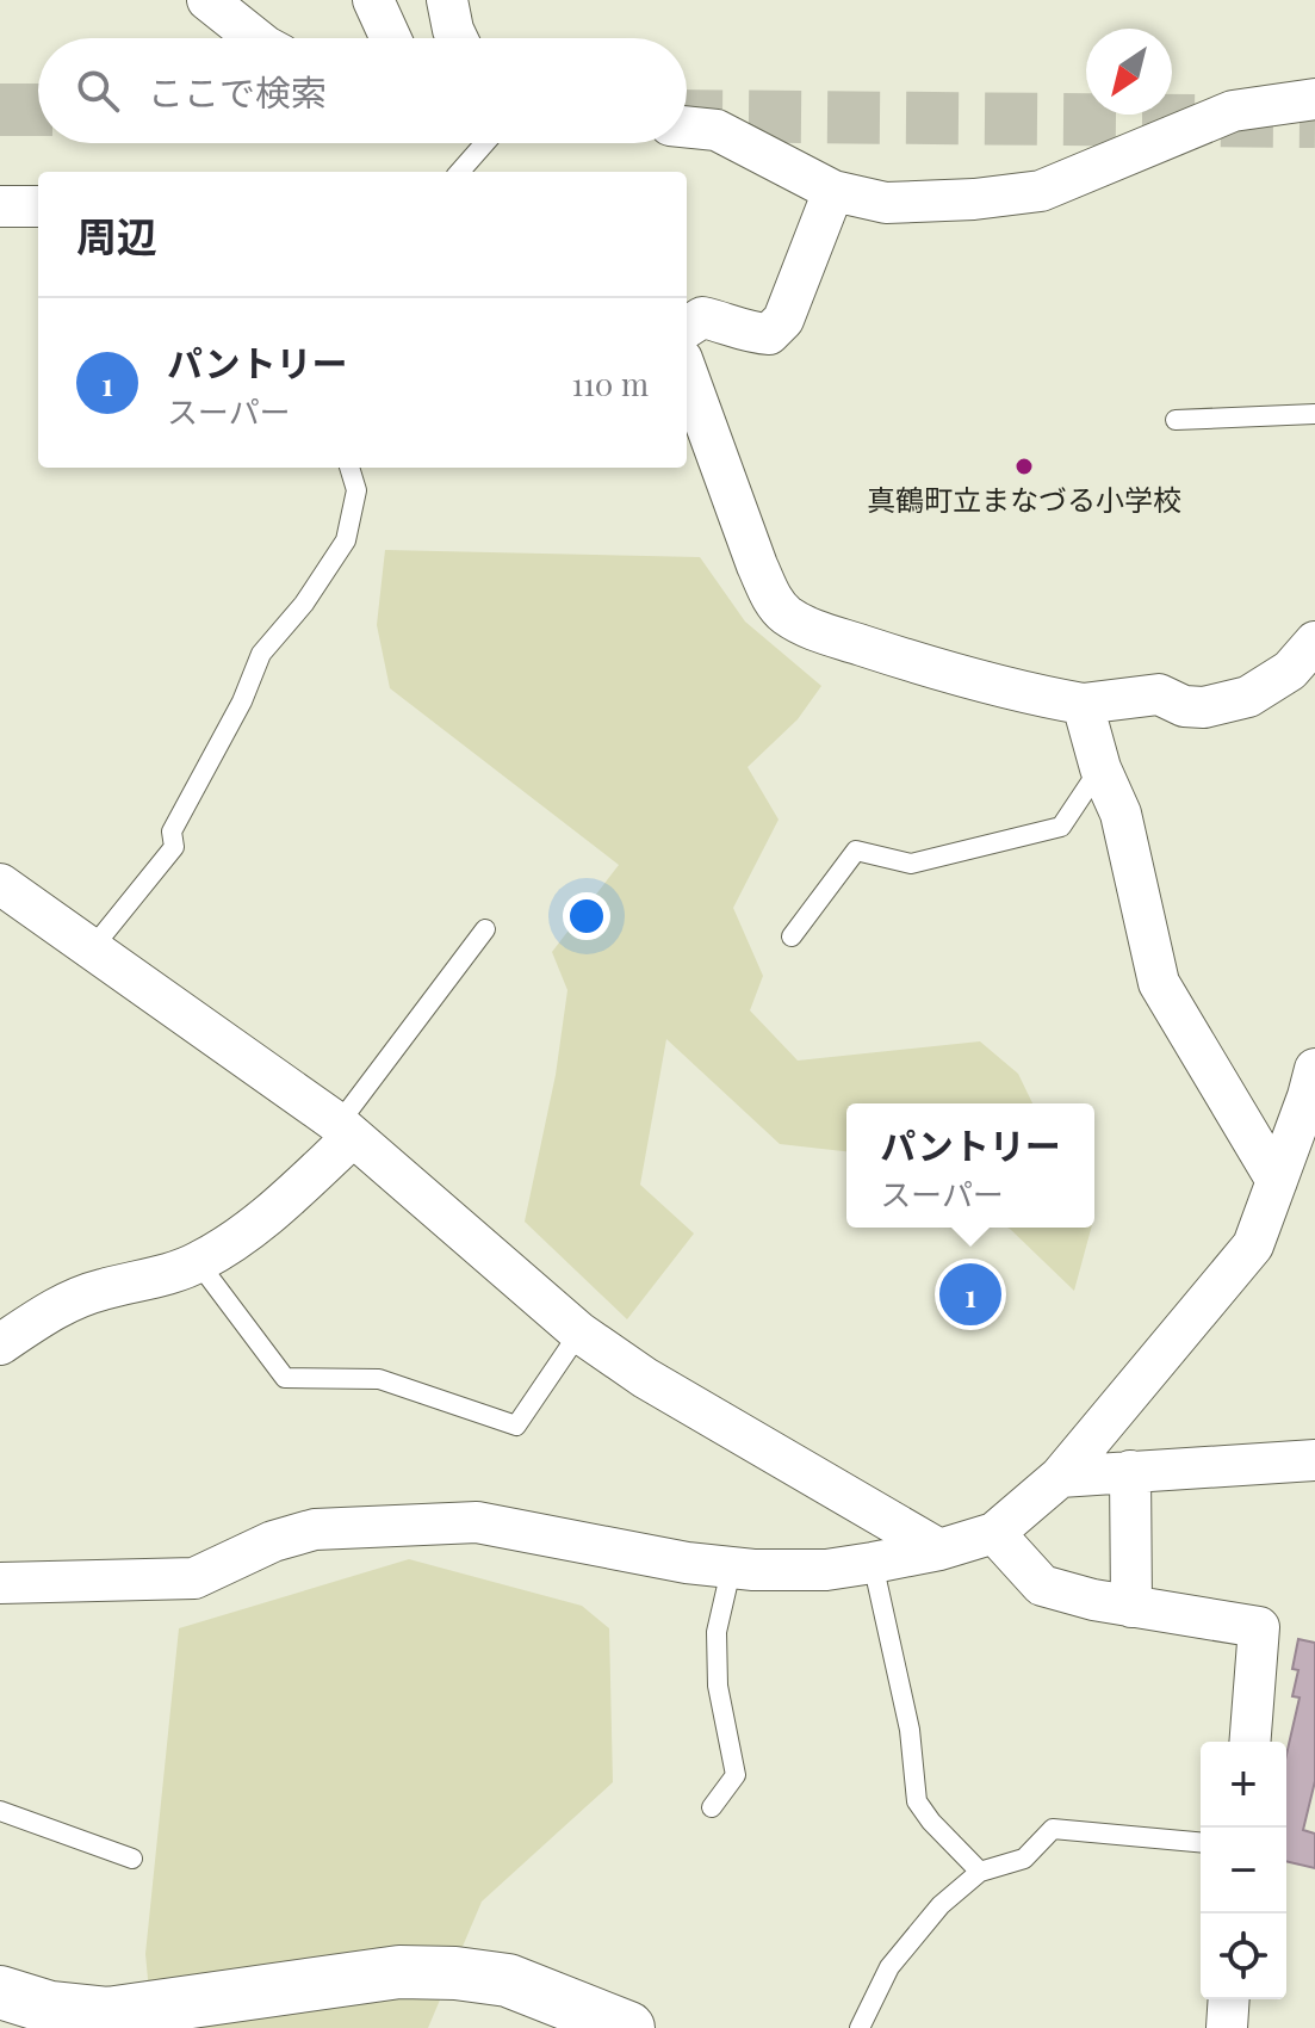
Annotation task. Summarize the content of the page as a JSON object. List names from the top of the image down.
{
  "places": ["真鶴町立まなづる小学校"],
  "north": "bottom left",
  "page": {
    "search": "ここで検索",
    "heading": "周辺",
    "list": [
      {
        "mark": "1",
        "name": "パントリー",
        "note": "スーパー",
        "value": "110 m"
      }
    ],
    "popup": ["パントリー", "スーパー"],
    "pins": "1",
    "map_buttons": ["+", "−"]
  }
}
